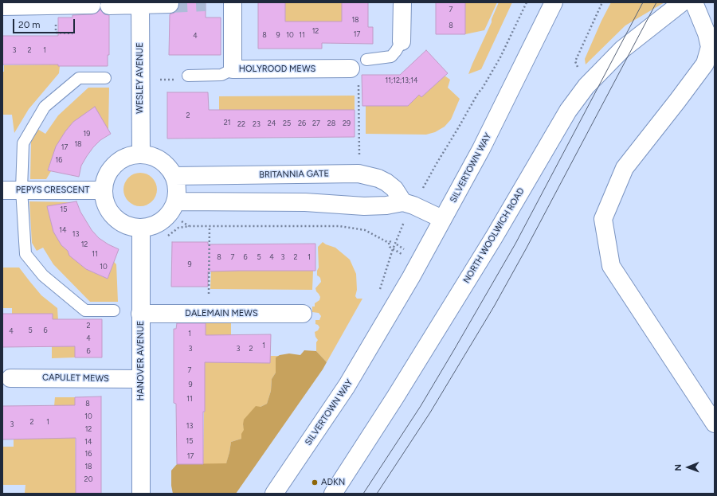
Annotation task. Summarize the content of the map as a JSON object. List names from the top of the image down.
{
  "streets": {
    "street": [
      "HOLYROOD MEWS",
      "WESLEY AVENUE",
      "SILVERTOWN WAY",
      "BRITANNIA GATE",
      "PEPYS CRESCENT",
      "NORTH WOOLWICH ROAD",
      "DALEMAIN MEWS",
      "HANOVER AVENUE",
      "CAPULET MEWS"
    ]
  },
  "crossings": [
    ["WESLEY AVENUE", "BRITANNIA GATE"],
    ["WESLEY AVENUE", "PEPYS CRESCENT"],
    ["WESLEY AVENUE", "HANOVER AVENUE"],
    ["BRITANNIA GATE", "PEPYS CRESCENT"],
    ["BRITANNIA GATE", "HANOVER AVENUE"],
    ["PEPYS CRESCENT", "HANOVER AVENUE"],
    ["DALEMAIN MEWS", "HANOVER AVENUE"],
    ["HANOVER AVENUE", "CAPULET MEWS"]
  ],
  "places": ["ADKN"],
  "house_numbers": [
    "7",
    "18",
    "8",
    "12",
    "17",
    "8",
    "9",
    "10",
    "11",
    "4",
    "3",
    "2",
    "1",
    "11;12;13;14",
    "2",
    "21",
    "24",
    "25",
    "26",
    "27",
    "28",
    "29",
    "22",
    "23",
    "19",
    "18",
    "17",
    "16",
    "15",
    "14",
    "13",
    "12",
    "11",
    "8",
    "7",
    "6",
    "5",
    "4",
    "3",
    "2",
    "1",
    "9",
    "10",
    "2",
    "5",
    "6",
    "4",
    "1",
    "4",
    "1",
    "3",
    "3",
    "2",
    "6",
    "7",
    "9",
    "11",
    "8",
    "10",
    "2",
    "1",
    "3",
    "13",
    "12",
    "15",
    "14",
    "16",
    "17",
    "18",
    "20"
  ],
  "scale_bar": "20 m",
  "north": "left"
}
